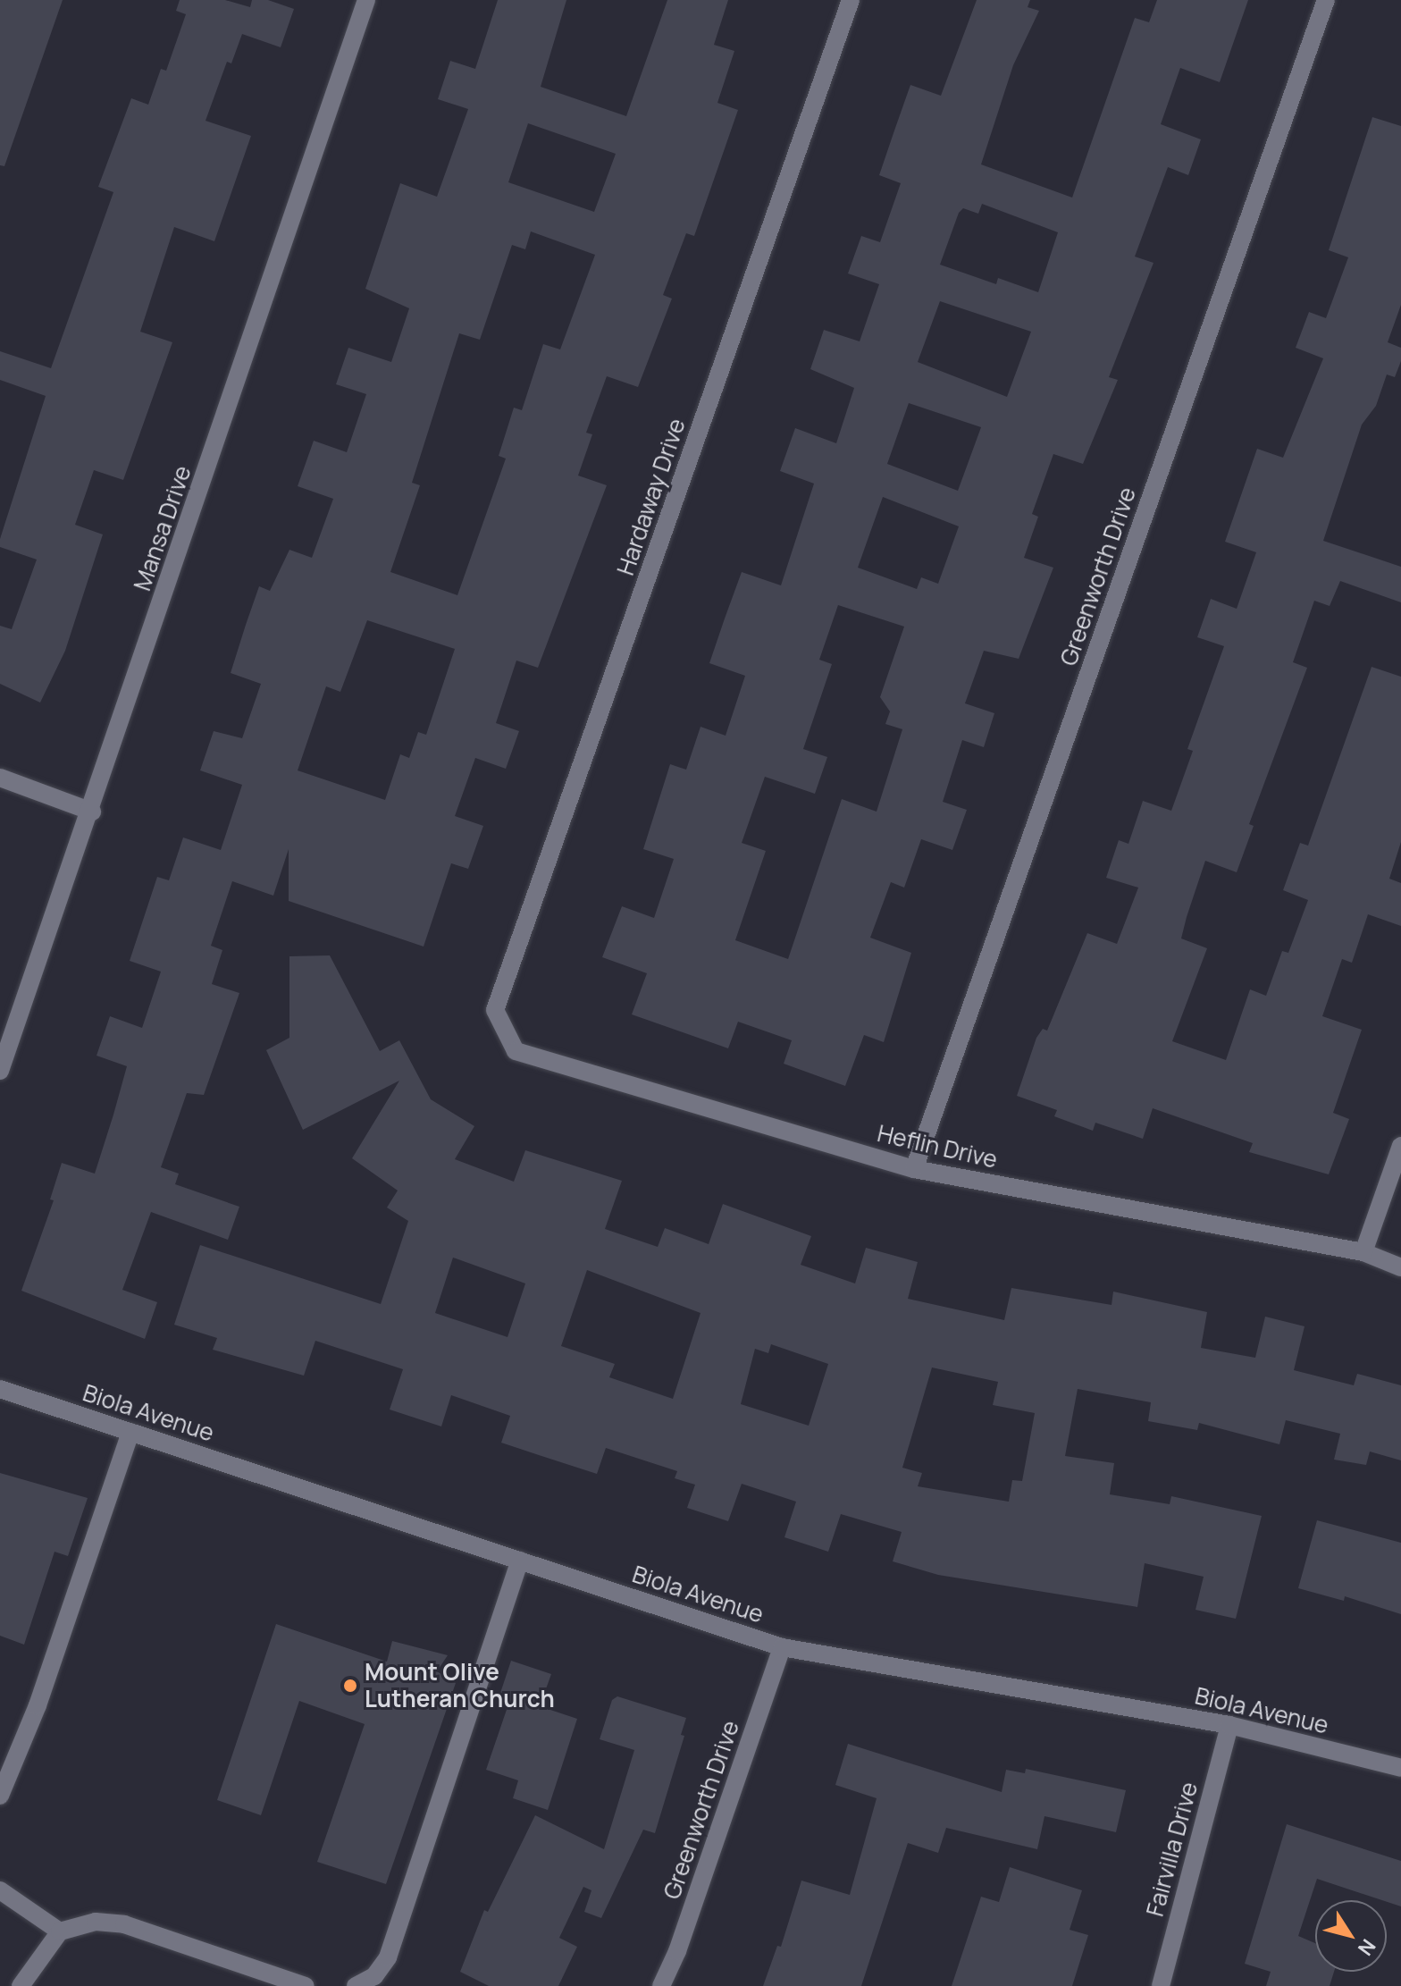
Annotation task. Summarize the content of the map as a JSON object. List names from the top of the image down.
{
  "streets": {
    "street": [
      "Hardaway Drive",
      "Mansa Drive",
      "Greenworth Drive",
      "Heflin Drive",
      "Biola Avenue",
      "Fairvilla Drive"
    ]
  },
  "crossings": [
    ["Hardaway Drive", "Heflin Drive"],
    ["Greenworth Drive", "Heflin Drive"],
    ["Greenworth Drive", "Biola Avenue"],
    ["Biola Avenue", "Fairvilla Drive"]
  ],
  "places": ["Mount Olive Lutheran Church"],
  "north": "bottom right"
}
